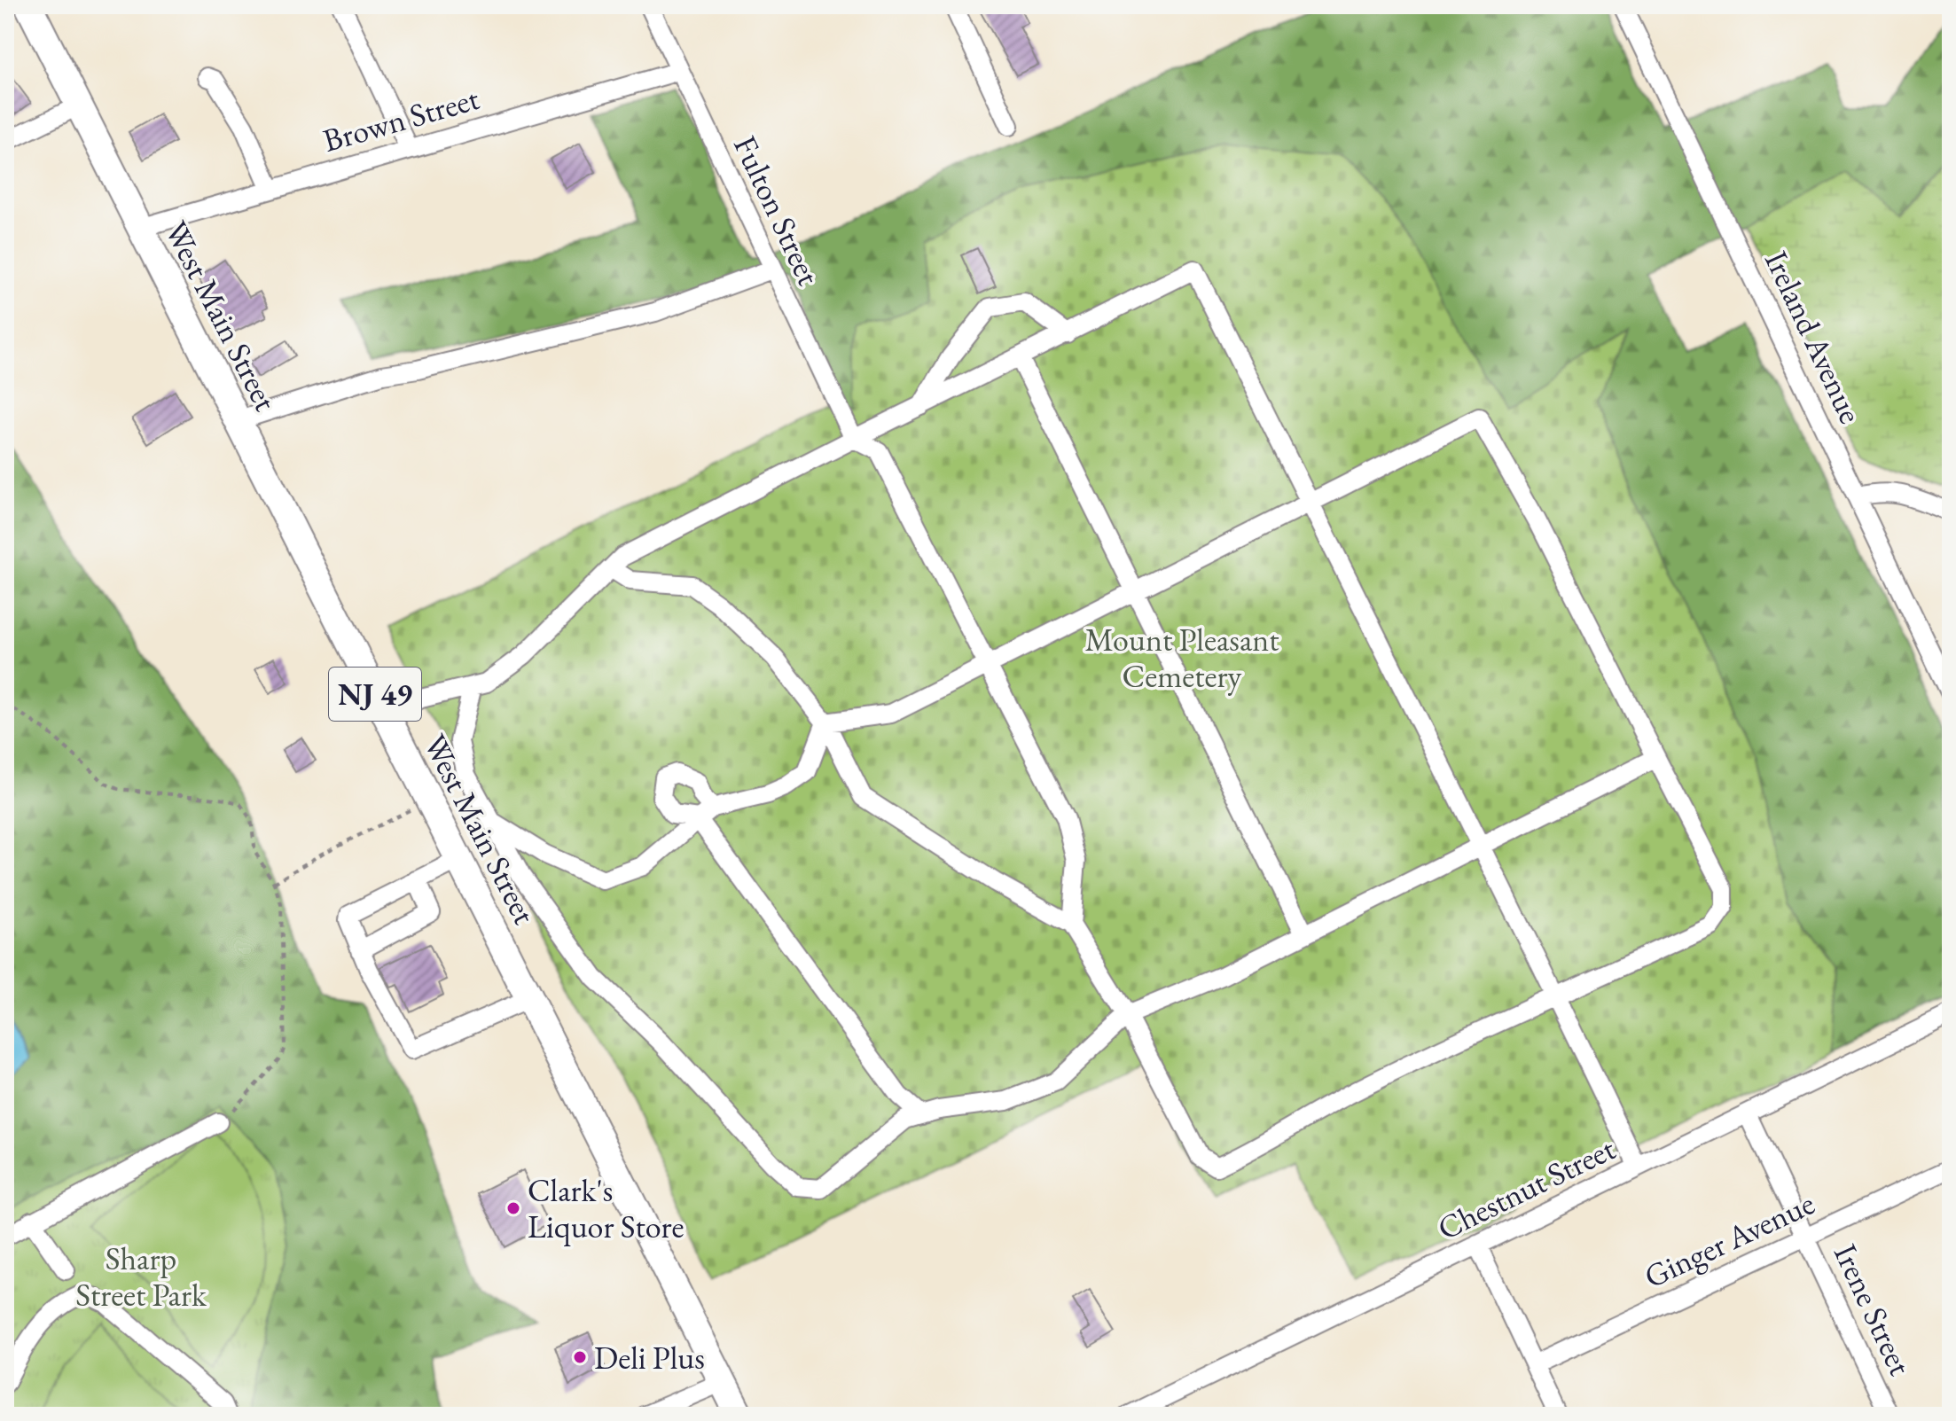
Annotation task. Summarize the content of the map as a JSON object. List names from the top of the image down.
{
  "streets": {
    "highway": ["West Main Street", "NJ 49"],
    "street": [
      "Brown Street",
      "Fulton Street",
      "Ireland Avenue",
      "Chestnut Street",
      "Ginger Avenue",
      "Irene Street"
    ]
  },
  "crossings": [
    ["Brown Street", "Fulton Street"],
    ["Brown Street", "West Main Street"],
    ["Chestnut Street", "Irene Street"],
    ["Ginger Avenue", "Irene Street"]
  ],
  "parks": ["Mount Pleasant Cemetery", "Sharp Street Park"],
  "places": ["Clark's Liquor Store", "Deli Plus"]
}
